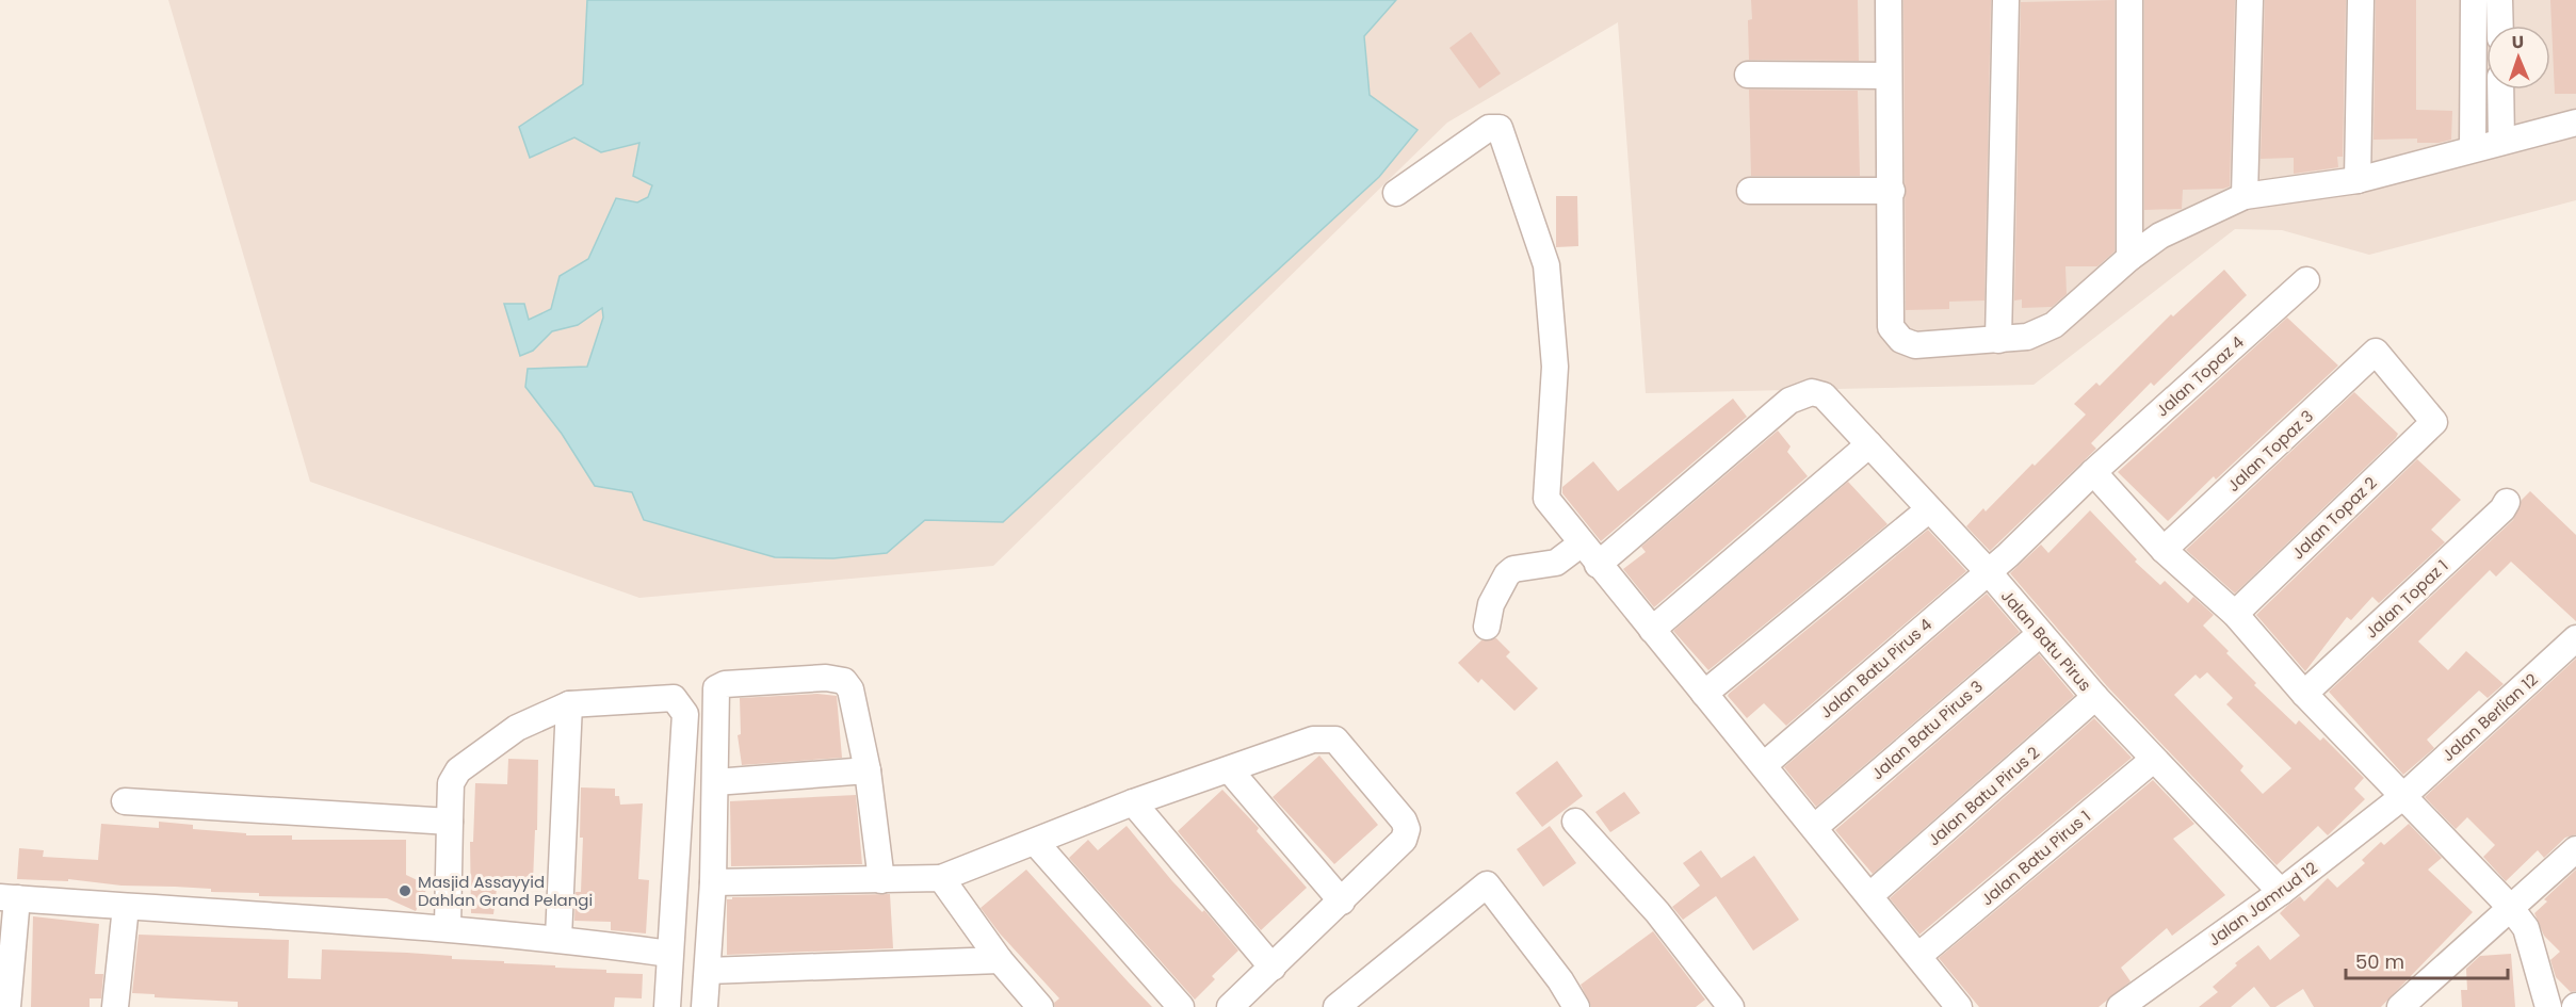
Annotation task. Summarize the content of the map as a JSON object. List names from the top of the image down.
{
  "streets": {
    "street": [
      "Jalan Topaz 4",
      "Jalan Topaz 3",
      "Jalan Topaz 2",
      "Jalan Topaz 1",
      "Jalan Batu Pirus",
      "Jalan Batu Pirus 4",
      "Jalan Berlian 12",
      "Jalan Batu Pirus 3",
      "Jalan Batu Pirus 2",
      "Jalan Batu Pirus 1",
      "Jalan Jamrud 12"
    ]
  },
  "crossings": [
    ["Jalan Topaz 4", "Jalan Batu Pirus"],
    ["Jalan Topaz 4", "Jalan Batu Pirus 4"],
    ["Jalan Topaz 3", "Jalan Topaz 2"],
    ["Jalan Batu Pirus", "Jalan Batu Pirus 4"],
    ["Jalan Batu Pirus", "Jalan Batu Pirus 3"],
    ["Jalan Batu Pirus", "Jalan Batu Pirus 2"],
    ["Jalan Batu Pirus", "Jalan Batu Pirus 1"],
    ["Jalan Batu Pirus", "Jalan Jamrud 12"],
    ["Jalan Berlian 12", "Jalan Jamrud 12"]
  ],
  "places": ["Masjid Assayyid Dahlan Grand Pelangi"],
  "scale_bar": "50 m",
  "north": "top"
}
